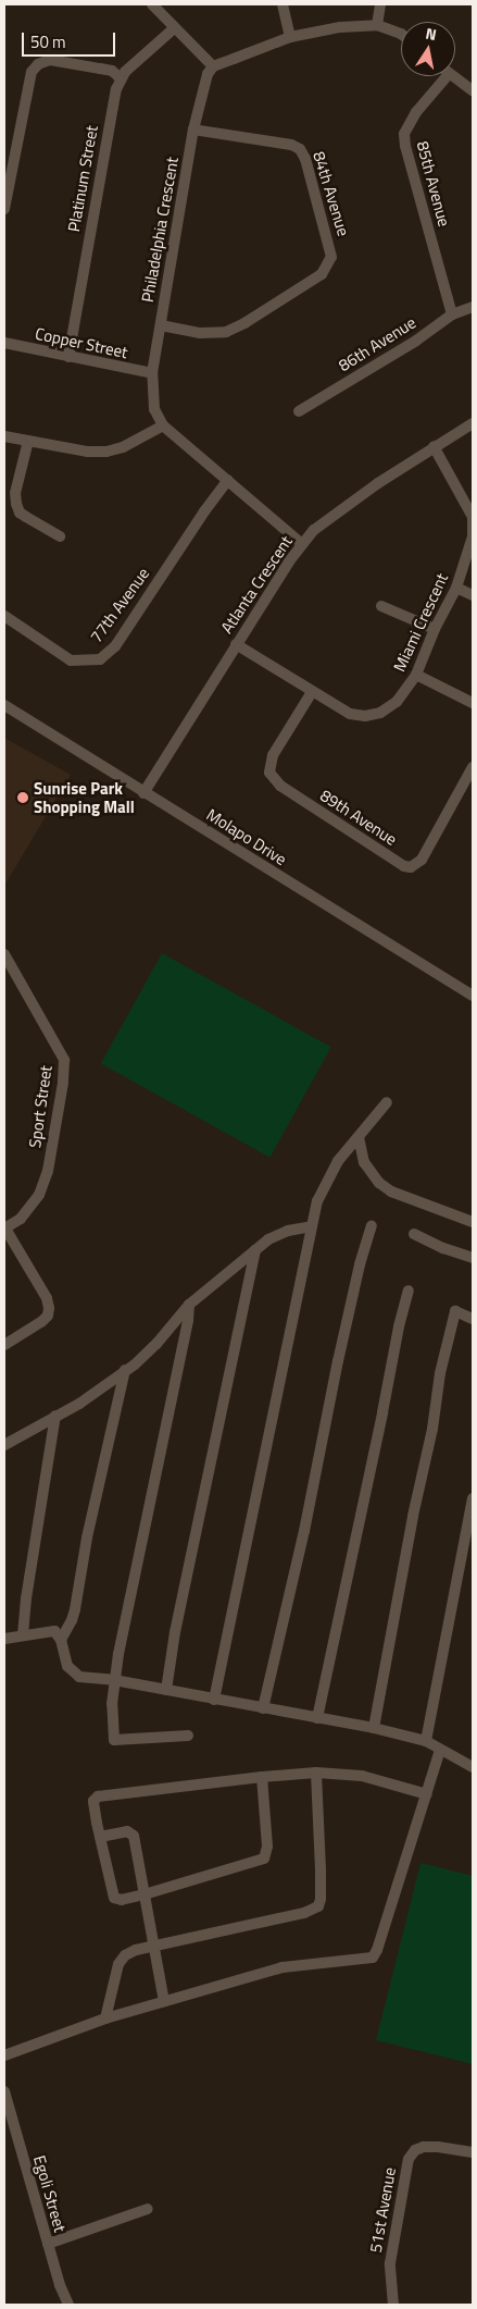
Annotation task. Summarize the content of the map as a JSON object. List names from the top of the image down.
{
  "streets": {
    "street": [
      "Platinum Street",
      "85th Avenue",
      "84th Avenue",
      "Philadelphia Crescent",
      "Copper Street",
      "86th Avenue",
      "Atlanta Crescent",
      "77th Avenue",
      "Miami Crescent",
      "89th Avenue",
      "Molapo Drive",
      "Sport Street",
      "Egoli Street",
      "51st Avenue"
    ]
  },
  "crossings": [
    ["Platinum Street", "Copper Street"],
    ["85th Avenue", "86th Avenue"],
    ["84th Avenue", "Philadelphia Crescent"],
    ["Philadelphia Crescent", "Copper Street"],
    ["Philadelphia Crescent", "Atlanta Crescent"],
    ["Philadelphia Crescent", "77th Avenue"],
    ["Atlanta Crescent", "Miami Crescent"],
    ["Atlanta Crescent", "Molapo Drive"],
    ["Miami Crescent", "89th Avenue"]
  ],
  "places": ["Sunrise Park Shopping Mall"],
  "scale_bar": "50 m",
  "north": "top"
}
